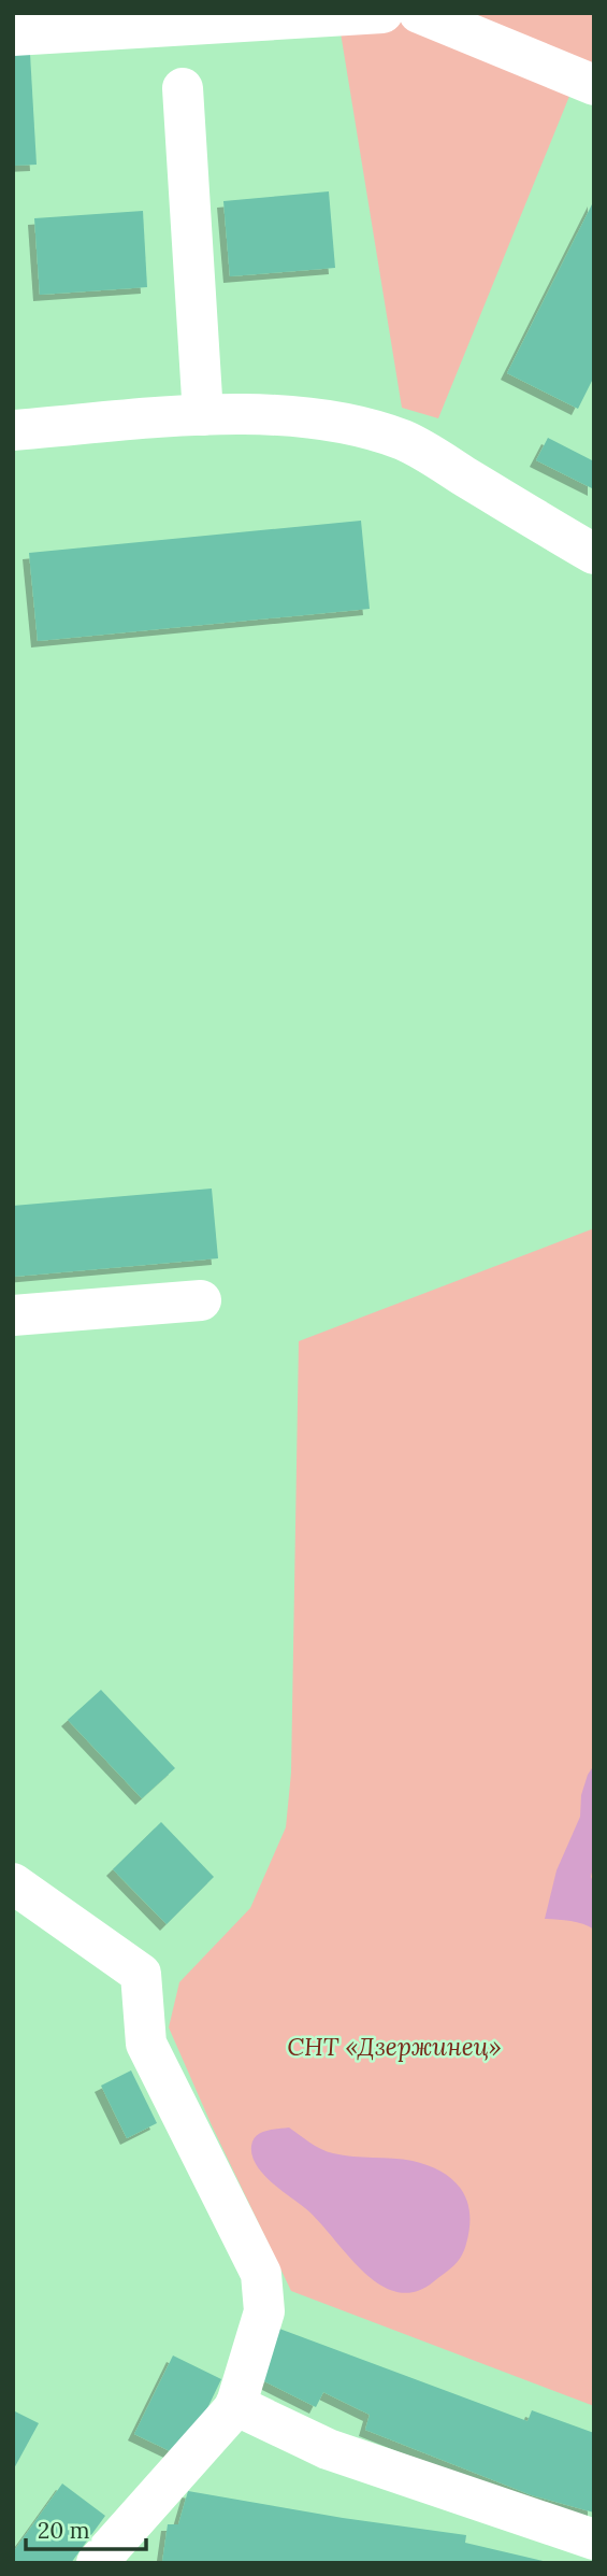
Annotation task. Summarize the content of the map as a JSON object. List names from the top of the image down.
{
  "parks": ["СНТ «Дзержинец»"],
  "scale_bar": "20 m"
}
